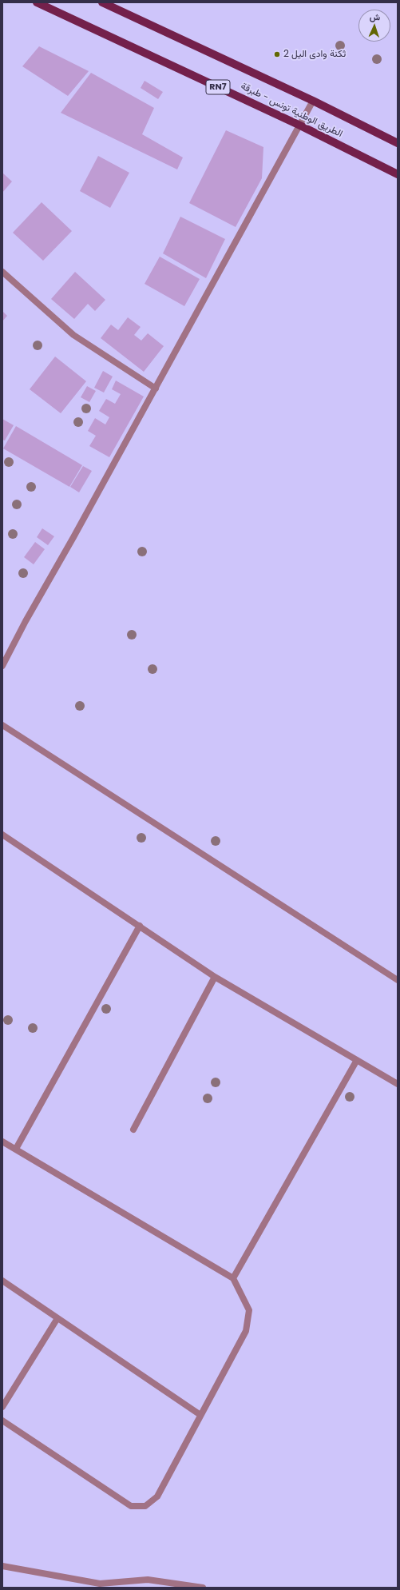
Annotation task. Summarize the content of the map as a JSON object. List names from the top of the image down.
{
  "streets": {
    "main road": ["RN7", "الطريق الوطنية تونس - طبرقة"]
  },
  "places": ["ثكنة وادى اليل 2"],
  "north": "top"
}
